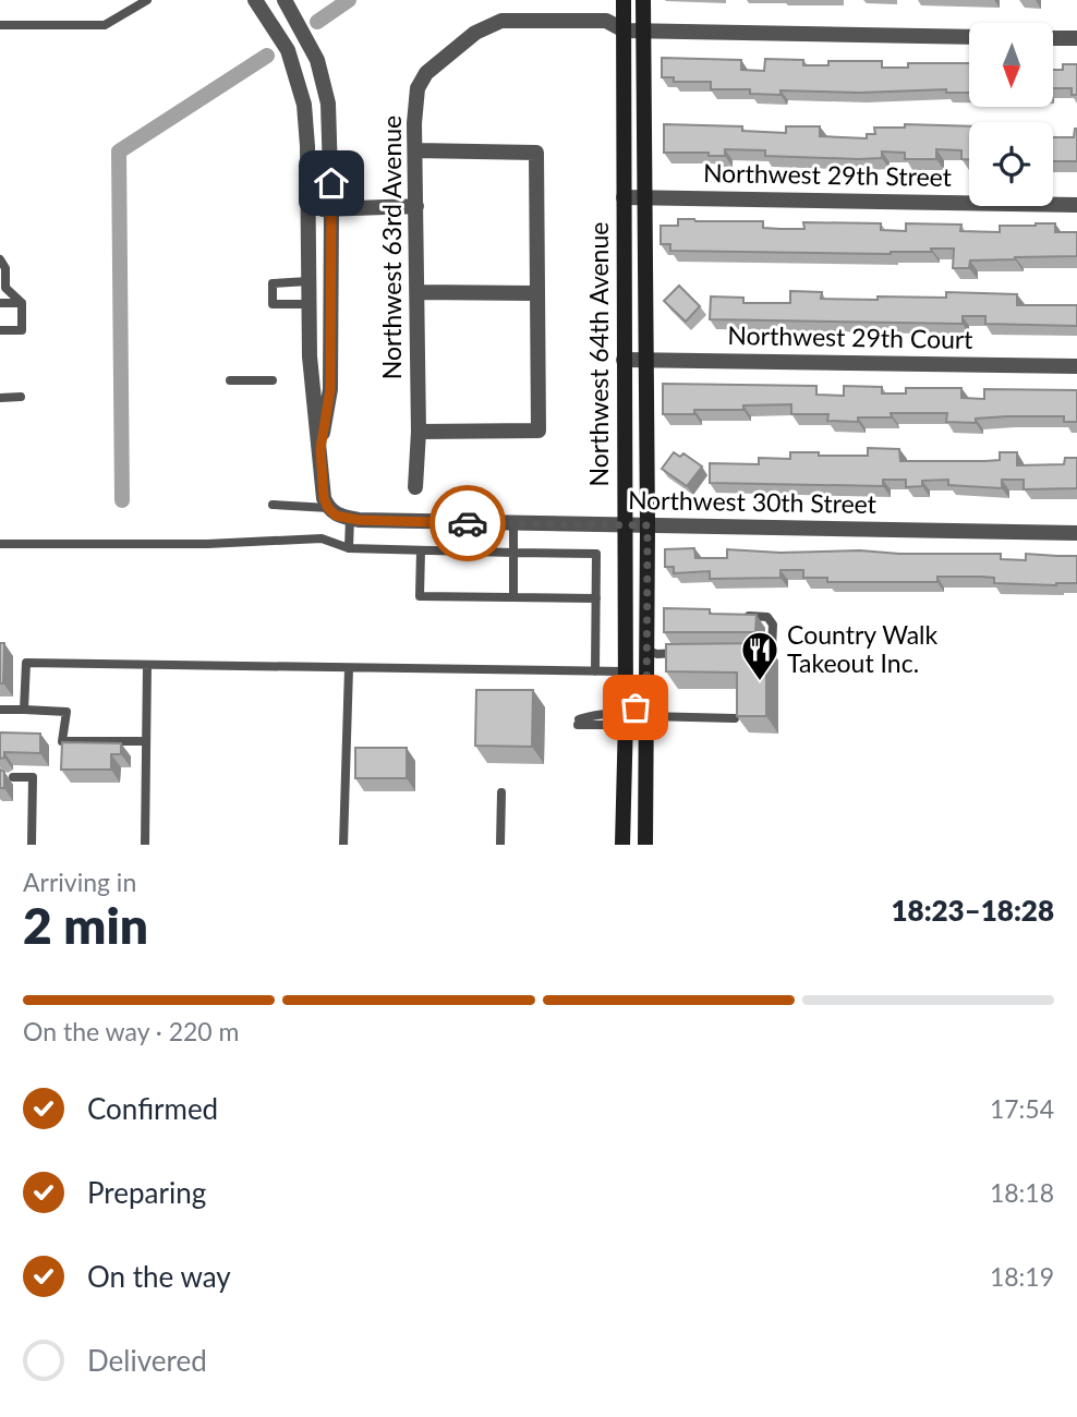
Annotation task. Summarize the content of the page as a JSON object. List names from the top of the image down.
{
  "streets": {
    "street": [
      "Northwest 29th Street",
      "Northwest 63rd Avenue",
      "Northwest 29th Court",
      "Northwest 64th Avenue",
      "Northwest 30th Street"
    ]
  },
  "crossings": [
    ["Northwest 29th Street", "Northwest 64th Avenue"],
    ["Northwest 63rd Avenue", "Northwest 64th Avenue"],
    ["Northwest 29th Court", "Northwest 64th Avenue"],
    ["Northwest 64th Avenue", "Northwest 30th Street"]
  ],
  "places": {
    "restaurant": ["Country Walk Takeout Inc."]
  },
  "north": "bottom",
  "page": {
    "heading": ["2 min", "Arriving in", "18:23–18:28"],
    "bar": "On the way · 220 m",
    "list": [
      ["Confirmed", "17:54"],
      ["Preparing", "18:18"],
      ["On the way", "18:19"],
      "Delivered"
    ]
  }
}
